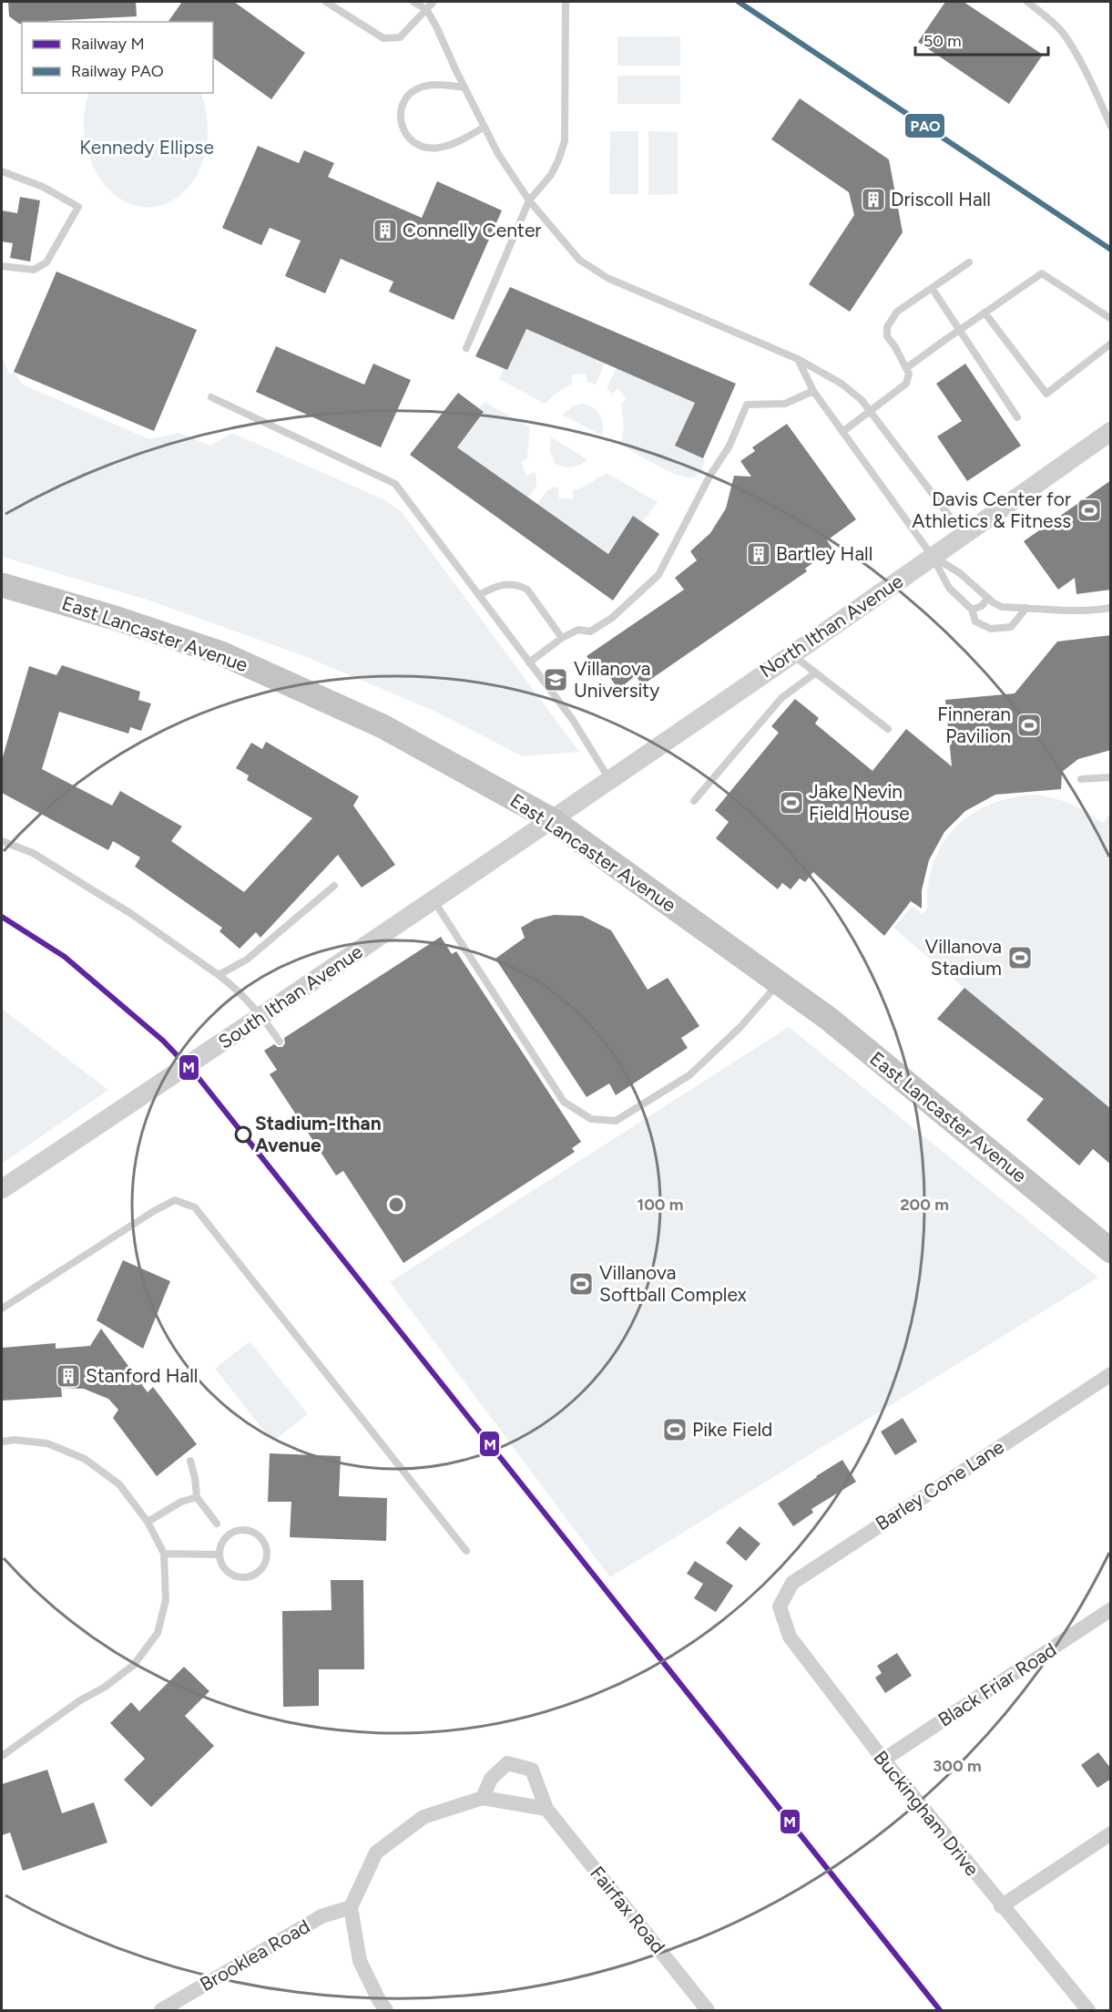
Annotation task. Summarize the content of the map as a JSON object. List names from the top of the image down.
{
  "streets": {
    "highway": ["East Lancaster Avenue"],
    "street": [
      "North Ithan Avenue",
      "South Ithan Avenue",
      "Barley Cone Lane",
      "Black Friar Road",
      "Buckingham Drive",
      "Fairfax Road",
      "Brooklea Road"
    ]
  },
  "crossings": [
    ["North Ithan Avenue", "East Lancaster Avenue"],
    ["North Ithan Avenue", "South Ithan Avenue"],
    ["East Lancaster Avenue", "South Ithan Avenue"],
    ["Barley Cone Lane", "Buckingham Drive"],
    ["Black Friar Road", "Buckingham Drive"]
  ],
  "parks": ["Kennedy Ellipse"],
  "places": {
    "building": [
      "Driscoll Hall",
      "Connelly Center",
      "Bartley Hall",
      "Stanford Hall"
    ],
    "sports": [
      "Davis Center for Athletics & Fitness",
      "Finneran Pavilion",
      "Jake Nevin Field House",
      "Villanova Stadium",
      "Villanova Softball Complex",
      "Pike Field"
    ],
    "school or university": ["Villanova University"],
    "other": ["Stadium-Ithan Avenue"]
  },
  "lines": ["rail line PAO", "rail line M"],
  "legend": ["Railway M", "Railway PAO"],
  "scale_bar": "50 m",
  "rings": ["100 m", "200 m", "300 m"]
}
